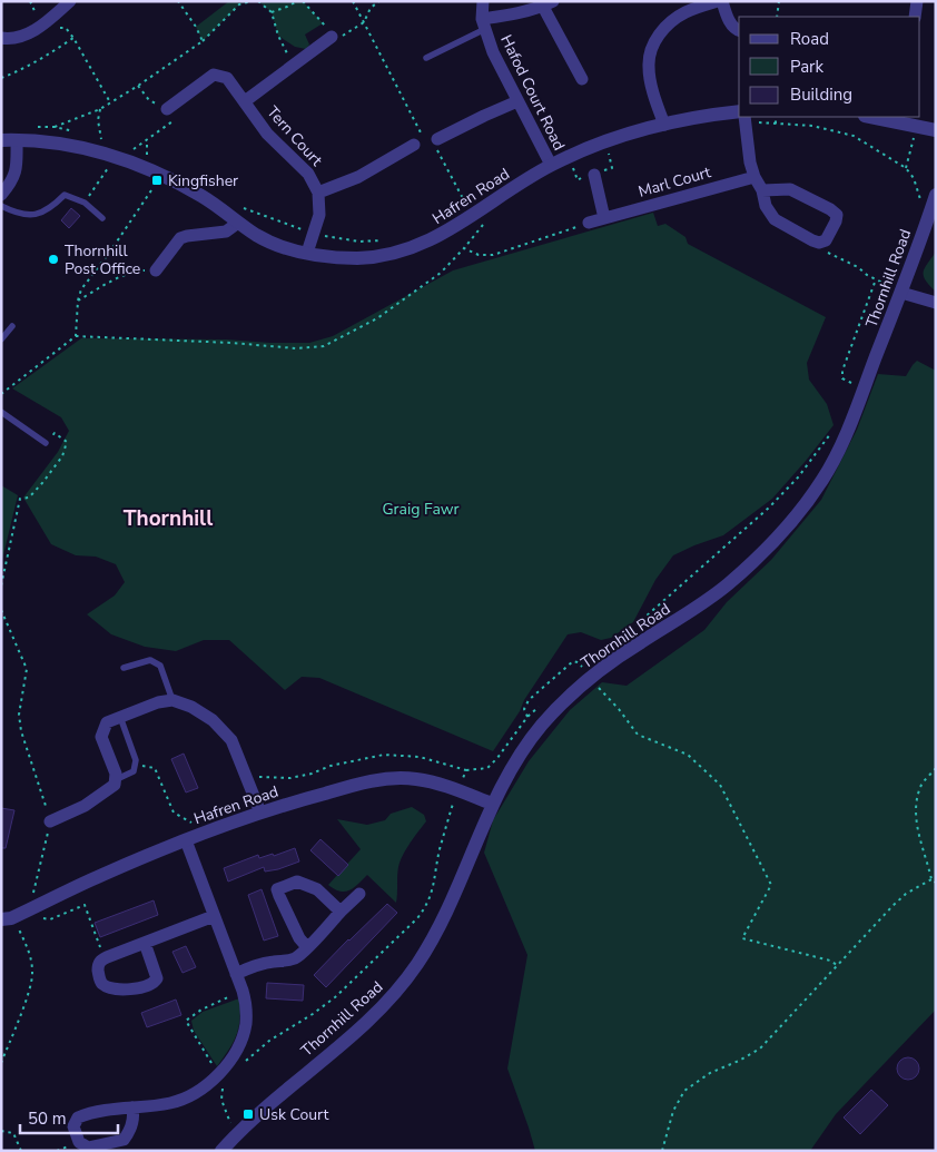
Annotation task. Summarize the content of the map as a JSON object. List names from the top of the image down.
{
  "streets": {
    "street": [
      "Hafod Court Road",
      "Tern Court",
      "Marl Court",
      "Hafren Road",
      "Thornhill Road"
    ]
  },
  "crossings": [
    ["Hafod Court Road", "Hafren Road"],
    ["Hafren Road", "Thornhill Road"]
  ],
  "districts": ["Thornhill"],
  "parks": ["Graig Fawr"],
  "places": {
    "transit": ["Kingfisher", "Usk Court"],
    "other": ["Thornhill Post Office"]
  },
  "legend": ["Road", "Park", "Building"],
  "scale_bar": "50 m"
}
